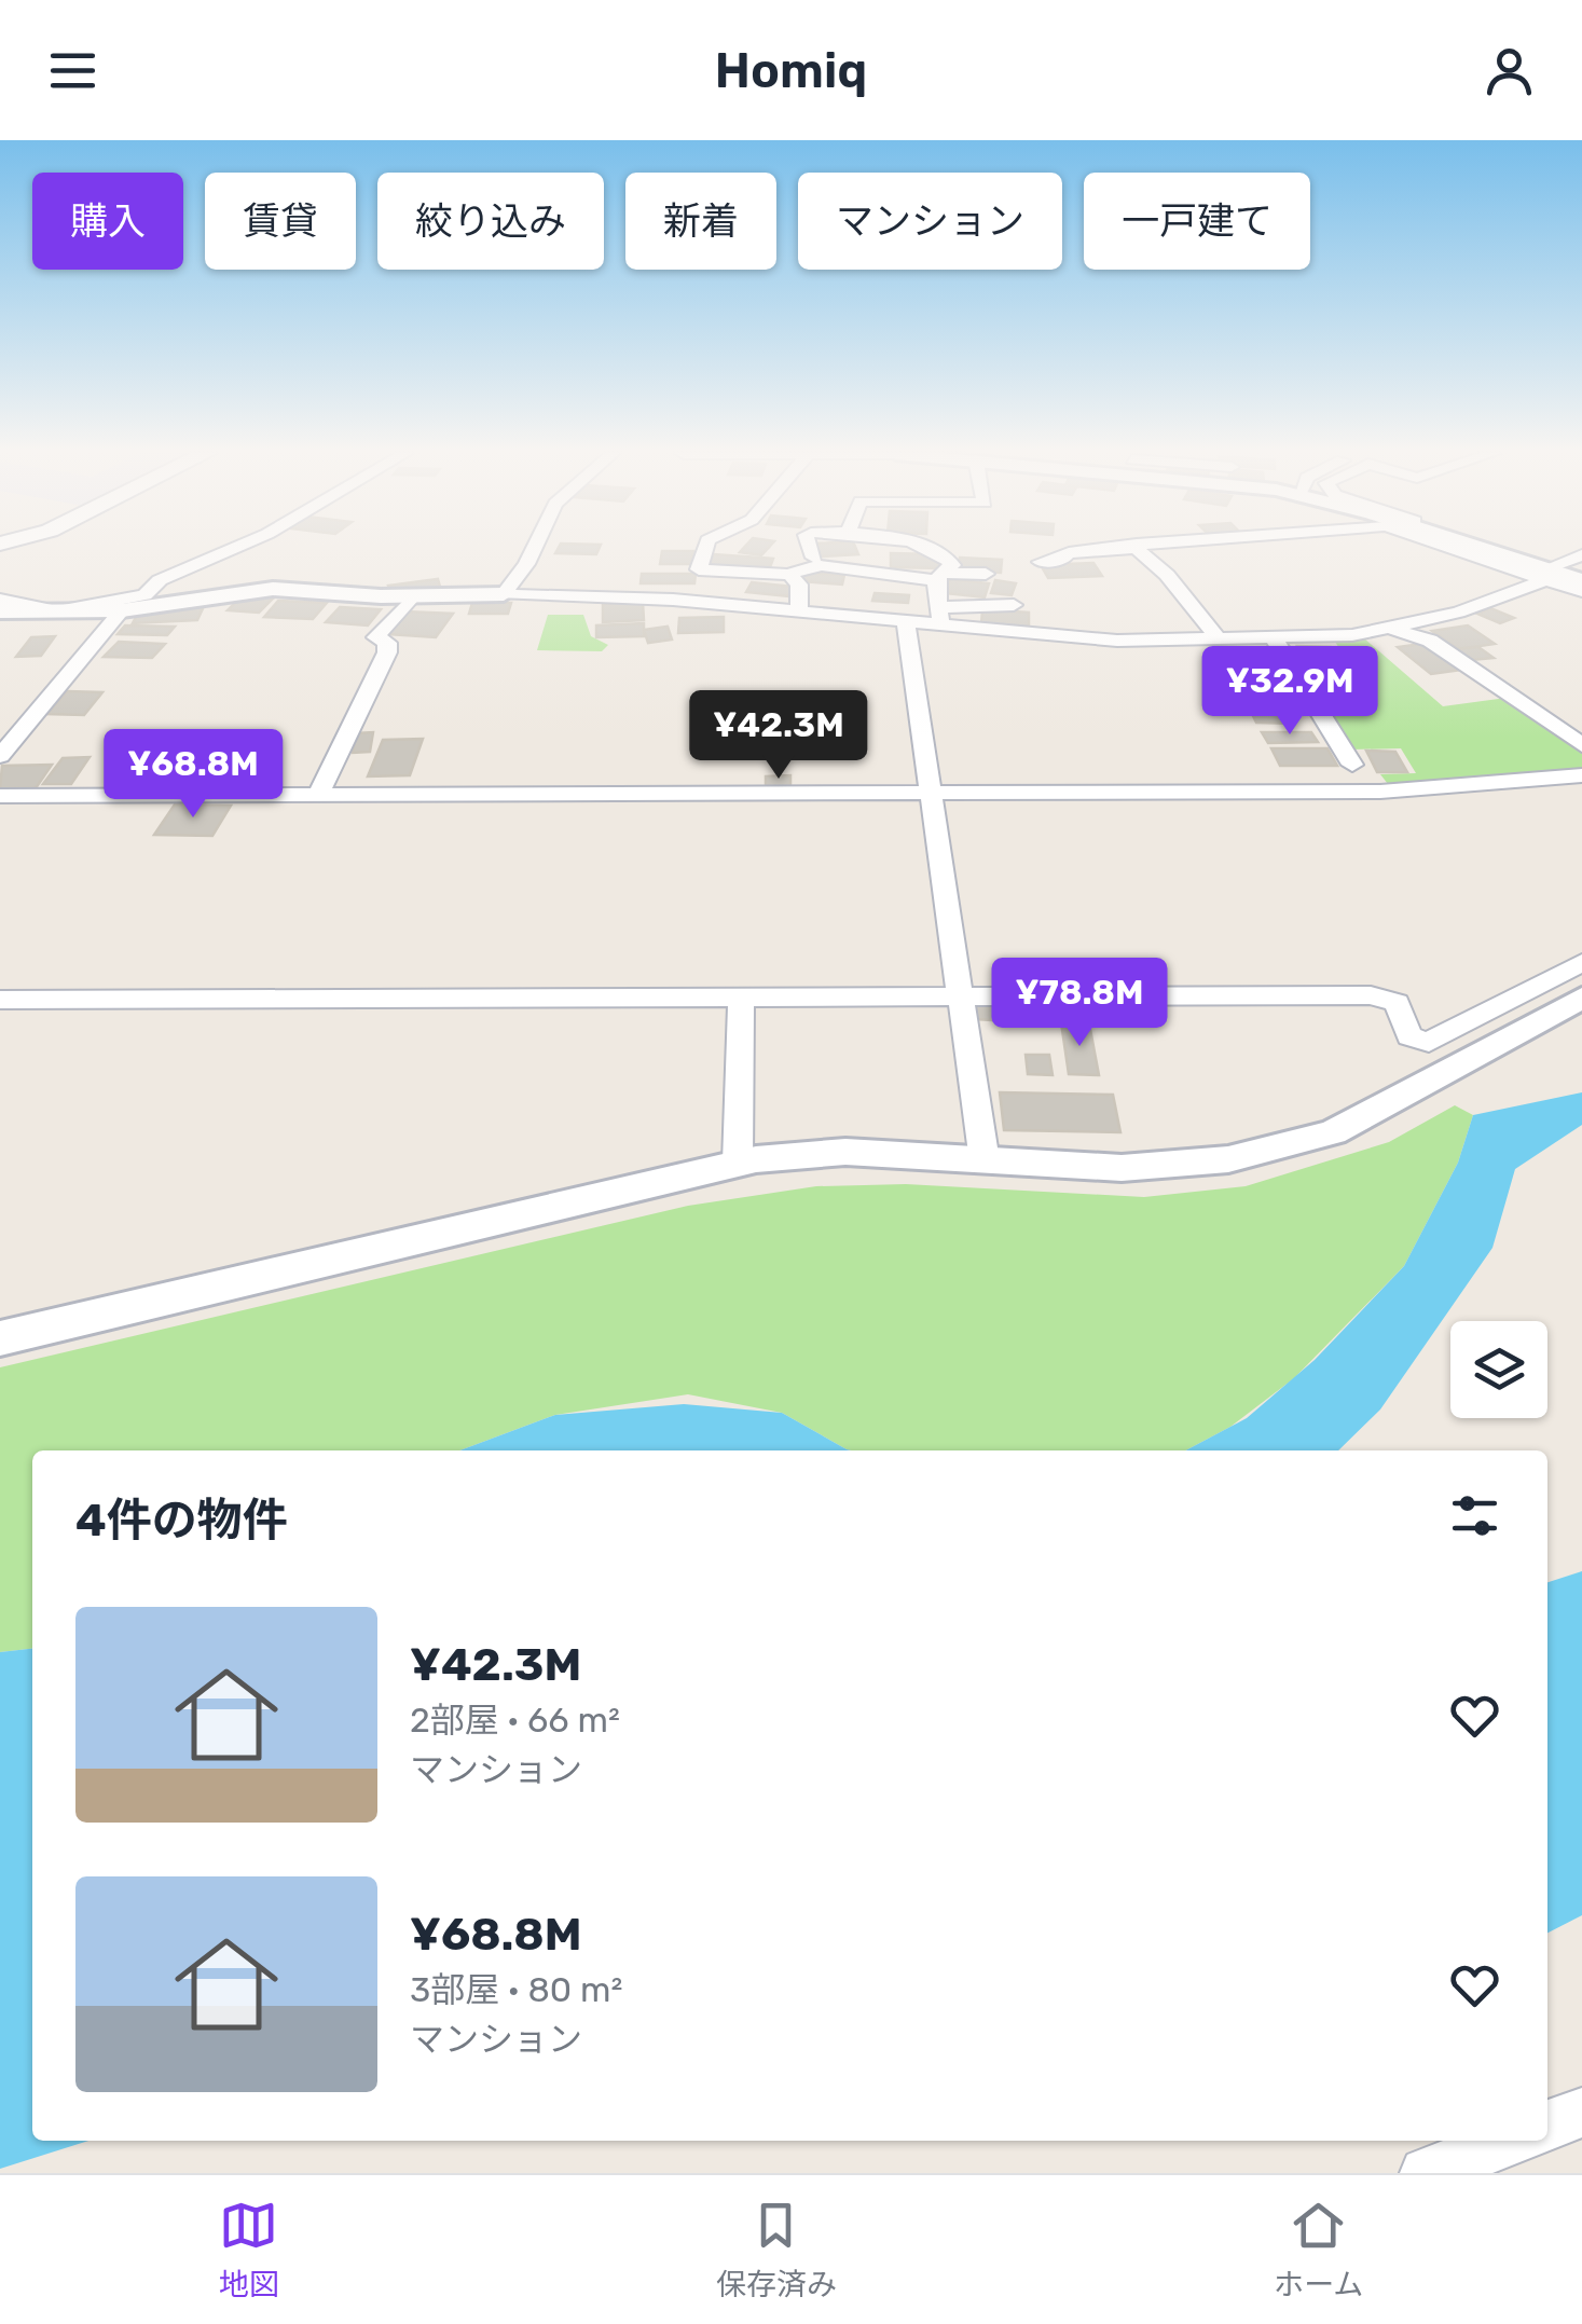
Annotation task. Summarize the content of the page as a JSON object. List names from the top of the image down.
{
  "page": {
    "header": "Homiq",
    "chip": [
      "購入",
      "賃貸",
      "絞り込み",
      "新着",
      "マンション",
      "一戸建て"
    ],
    "price": [
      "¥32.9M",
      "¥42.3M",
      "¥68.8M",
      "¥78.8M"
    ],
    "heading": "4件の物件",
    "list": [
      {
        "name": "¥42.3M",
        "note": "2部屋 · 66 m² · マンション"
      },
      {
        "name": "¥68.8M",
        "note": "3部屋 · 80 m² · マンション"
      }
    ],
    "tabs": ["地図", "保存済み", "ホーム"]
  }
}
